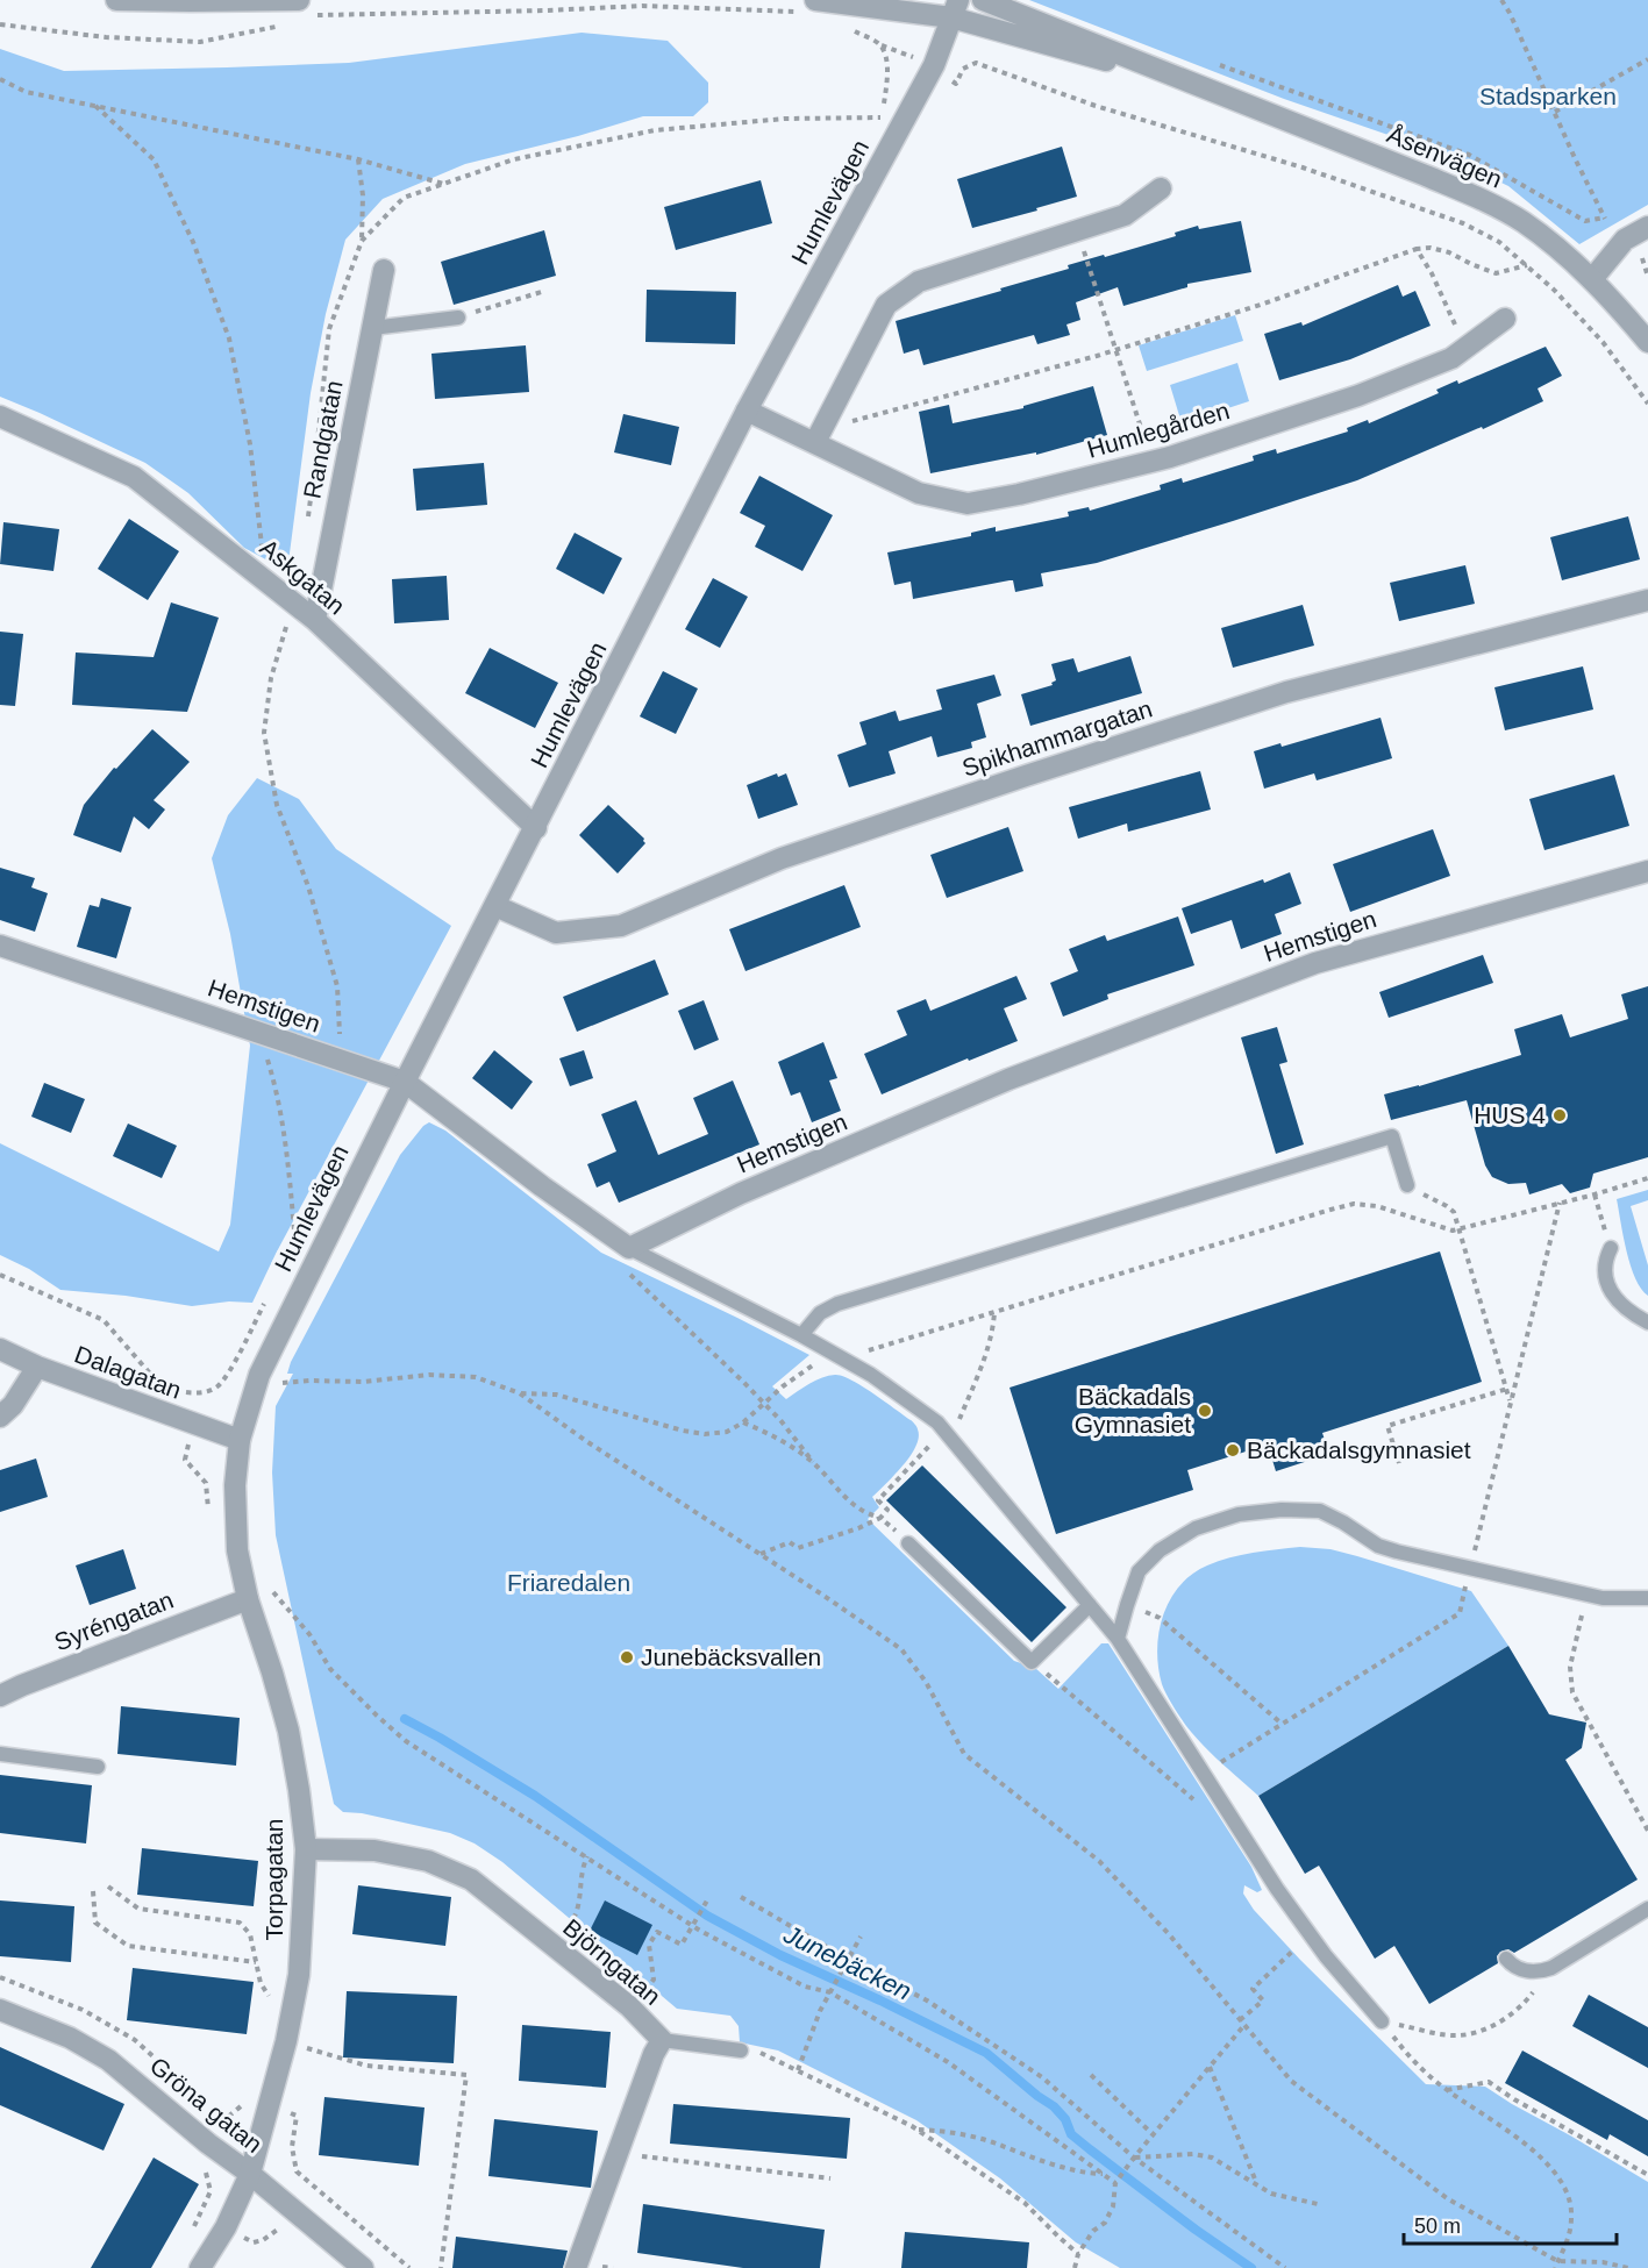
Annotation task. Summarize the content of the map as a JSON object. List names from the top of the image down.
{
  "streets": {
    "street": [
      "Åsenvägen",
      "Humlevägen",
      "Humlegården",
      "Randgatan",
      "Askgatan",
      "Spikhammargatan",
      "Hemstigen",
      "Dalagatan",
      "Syréngatan",
      "Torpagatan",
      "Björngatan",
      "Gröna gatan"
    ]
  },
  "crossings": [
    ["Åsenvägen", "Humlevägen"],
    ["Humlevägen", "Humlegården"],
    ["Humlevägen", "Askgatan"],
    ["Humlevägen", "Spikhammargatan"],
    ["Humlevägen", "Hemstigen"],
    ["Humlevägen", "Dalagatan"],
    ["Humlevägen", "Torpagatan"],
    ["Randgatan", "Askgatan"],
    ["Dalagatan", "Torpagatan"],
    ["Syréngatan", "Torpagatan"],
    ["Torpagatan", "Björngatan"],
    ["Torpagatan", "Gröna gatan"]
  ],
  "water": ["Junebäcken"],
  "parks": ["Stadsparken", "Friaredalen"],
  "places": [
    "HUS 4",
    "Bäckadals Gymnasiet",
    "Bäckadalsgymnasiet",
    "Junebäcksvallen"
  ],
  "scale_bar": "50 m"
}
